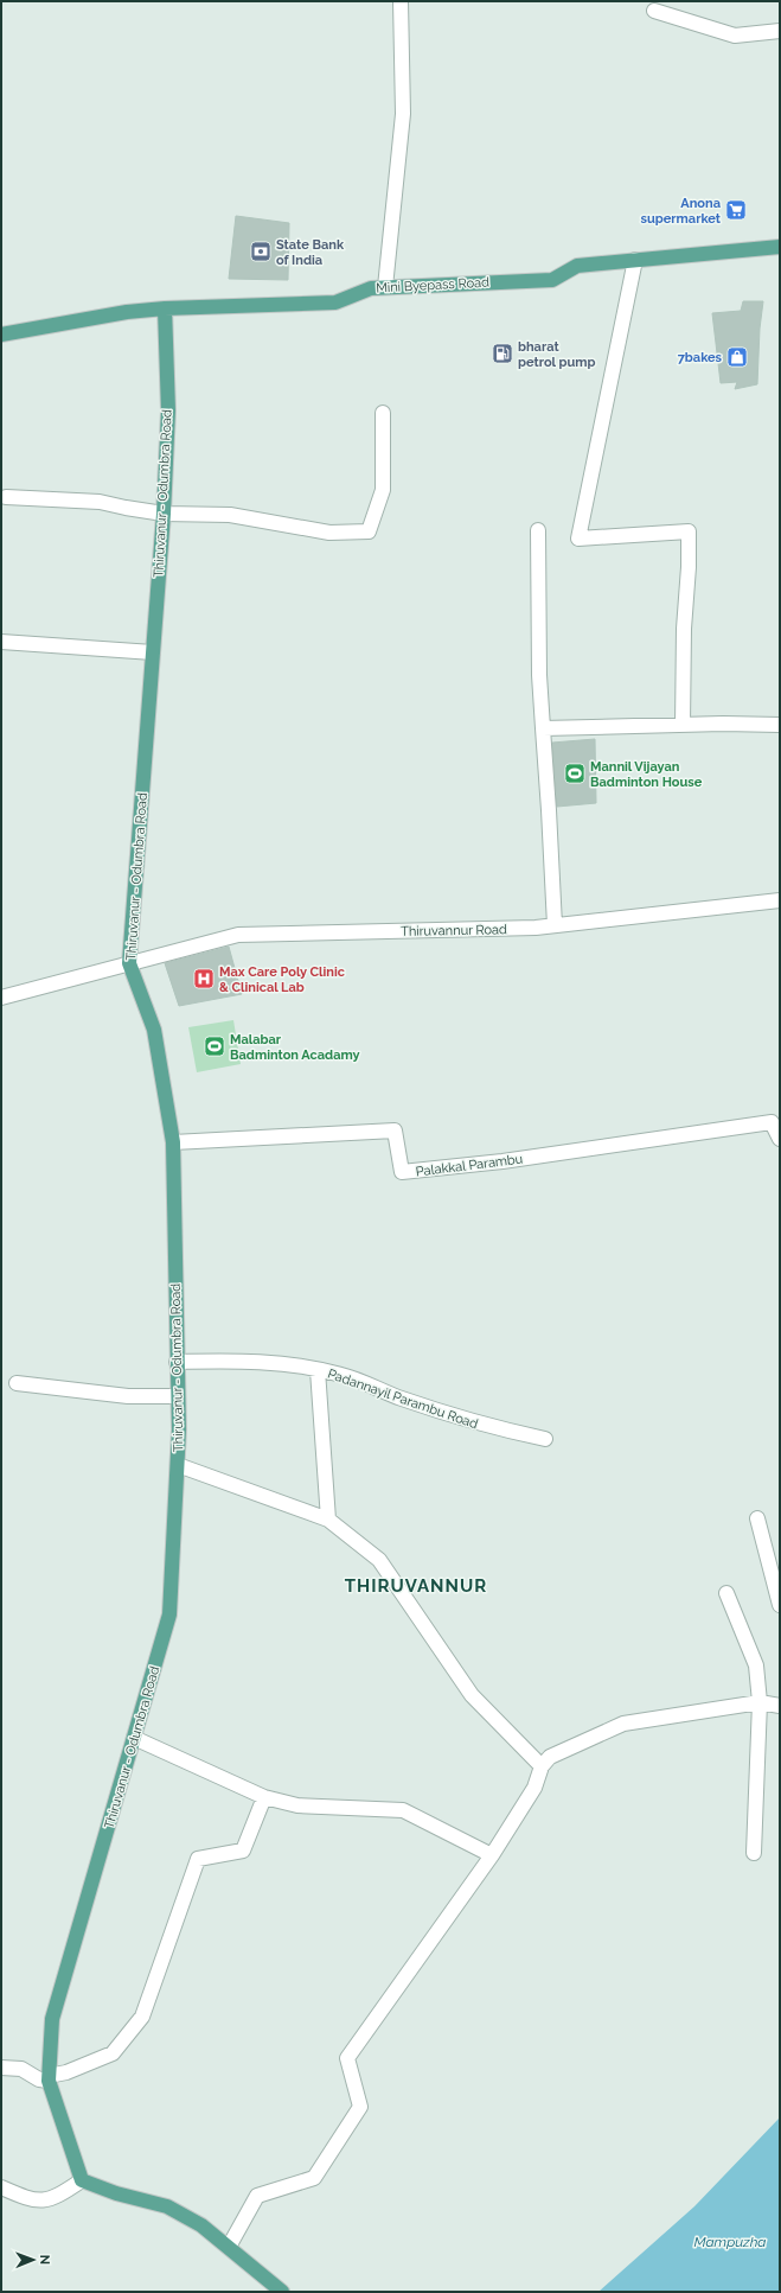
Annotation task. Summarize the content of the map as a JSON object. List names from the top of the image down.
{
  "streets": {
    "main road": ["Mini Byepass Road", "Thiruvanur - Odumbra Road"],
    "street": ["Thiruvannur Road", "Palakkal Parambu", "Padannayil Parambu Road"]
  },
  "crossings": [
    ["Mini Byepass Road", "Thiruvanur - Odumbra Road"],
    ["Thiruvanur - Odumbra Road", "Thiruvannur Road"],
    ["Thiruvanur - Odumbra Road", "Palakkal Parambu"],
    ["Thiruvanur - Odumbra Road", "Padannayil Parambu Road"]
  ],
  "districts": ["THIRUVANNUR"],
  "water": ["Mampuzha"],
  "places": {
    "supermarket": ["Anona supermarket"],
    "bank": ["State Bank of India"],
    "fuel station": ["bharat petrol pump"],
    "shop": ["7bakes"],
    "sports": ["Mannil Vijayan Badminton House", "Malabar Badminton Acadamy"],
    "hospital": ["Max Care Poly Clinic & Clinical Lab"]
  },
  "north": "right"
}
